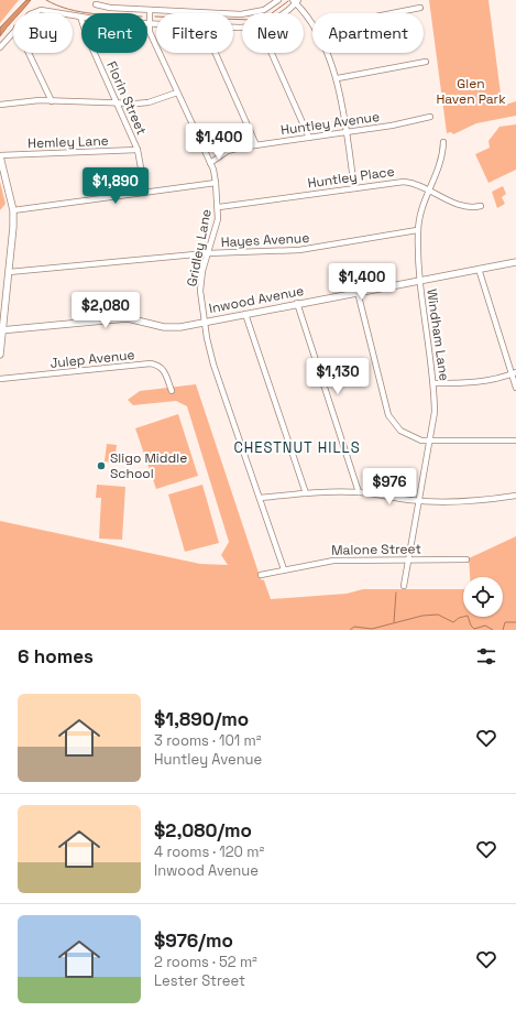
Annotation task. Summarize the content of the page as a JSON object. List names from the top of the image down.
{
  "streets": {
    "street": [
      "Florin Street",
      "Huntley Avenue",
      "Hemley Lane",
      "Huntley Place",
      "Hayes Avenue",
      "Gridley Lane",
      "Inwood Avenue",
      "Windham Lane",
      "Julep Avenue",
      "Malone Street"
    ]
  },
  "crossings": [
    ["Florin Street", "Hemley Lane"],
    ["Huntley Avenue", "Gridley Lane"],
    ["Huntley Place", "Gridley Lane"],
    ["Huntley Place", "Windham Lane"],
    ["Hayes Avenue", "Gridley Lane"],
    ["Hayes Avenue", "Windham Lane"],
    ["Gridley Lane", "Inwood Avenue"],
    ["Gridley Lane", "Malone Street"],
    ["Inwood Avenue", "Windham Lane"],
    ["Windham Lane", "Malone Street"]
  ],
  "districts": ["CHESTNUT HILLS"],
  "parks": ["Glen Haven Park"],
  "places": ["Sligo Middle School"],
  "page": {
    "chip": [
      "Buy",
      "Rent",
      "Filters",
      "New",
      "Apartment"
    ],
    "price": [
      "$1,400",
      "$1,890",
      "$1,400",
      "$2,080",
      "$1,130",
      "$976"
    ],
    "heading": "6 homes",
    "list": [
      {
        "name": "$1,890/mo",
        "note": "3 rooms · 101 m² · Huntley Avenue"
      },
      {
        "name": "$2,080/mo",
        "note": "4 rooms · 120 m² · Inwood Avenue"
      },
      {
        "name": "$976/mo",
        "note": "2 rooms · 52 m² · Lester Street"
      }
    ]
  }
}
